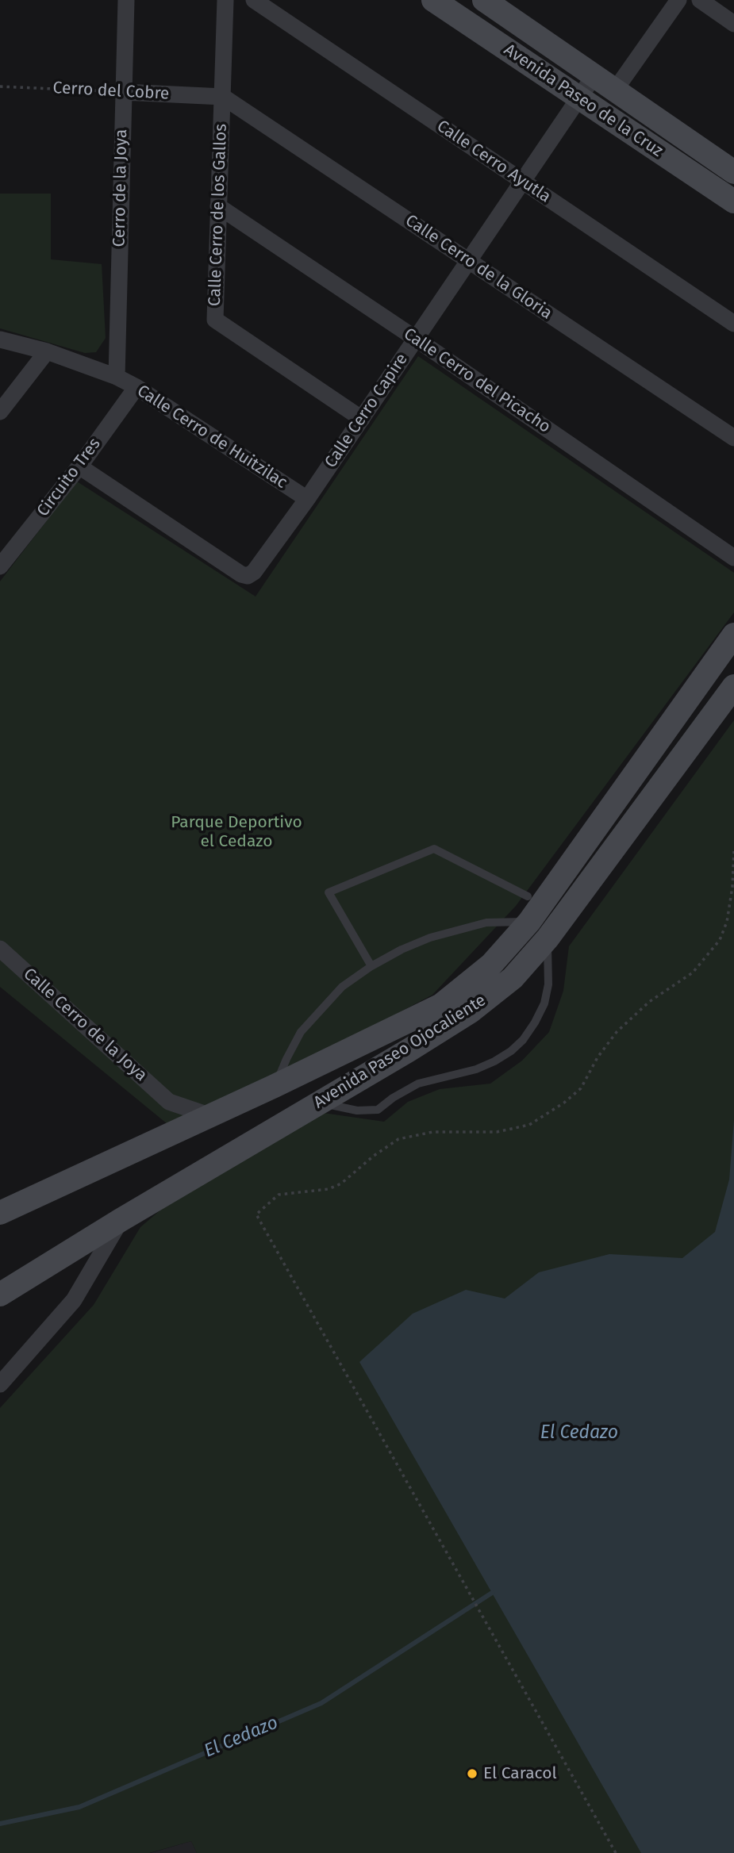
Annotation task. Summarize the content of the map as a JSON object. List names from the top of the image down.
{
  "streets": {
    "main road": ["Avenida Paseo de la Cruz", "Avenida Paseo Ojocaliente"],
    "street": [
      "Cerro del Cobre",
      "Calle Cerro Ayutla",
      "Cerro de la Joya",
      "Calle Cerro de los Gallos",
      "Calle Cerro de la Gloria",
      "Calle Cerro del Picacho",
      "Calle Cerro Capire",
      "Calle Cerro de Huitzilac",
      "Circuito Tres",
      "Calle Cerro de la Joya"
    ]
  },
  "crossings": [
    ["Cerro del Cobre", "Cerro de la Joya"],
    ["Cerro del Cobre", "Calle Cerro de los Gallos"],
    ["Cerro del Cobre", "Calle Cerro de la Gloria"],
    ["Avenida Paseo de la Cruz", "Calle Cerro Capire"],
    ["Calle Cerro Ayutla", "Calle Cerro Capire"],
    ["Cerro de la Joya", "Calle Cerro de Huitzilac"],
    ["Calle Cerro de los Gallos", "Calle Cerro de la Gloria"],
    ["Calle Cerro de los Gallos", "Calle Cerro del Picacho"],
    ["Calle Cerro de los Gallos", "Calle Cerro Capire"],
    ["Calle Cerro de la Gloria", "Calle Cerro Capire"],
    ["Calle Cerro del Picacho", "Calle Cerro Capire"],
    ["Calle Cerro Capire", "Calle Cerro de Huitzilac"],
    ["Calle Cerro Capire", "Circuito Tres"],
    ["Calle Cerro de Huitzilac", "Circuito Tres"]
  ],
  "water": ["El Cedazo"],
  "parks": ["Parque Deportivo el Cedazo"],
  "places": ["El Caracol"]
}
